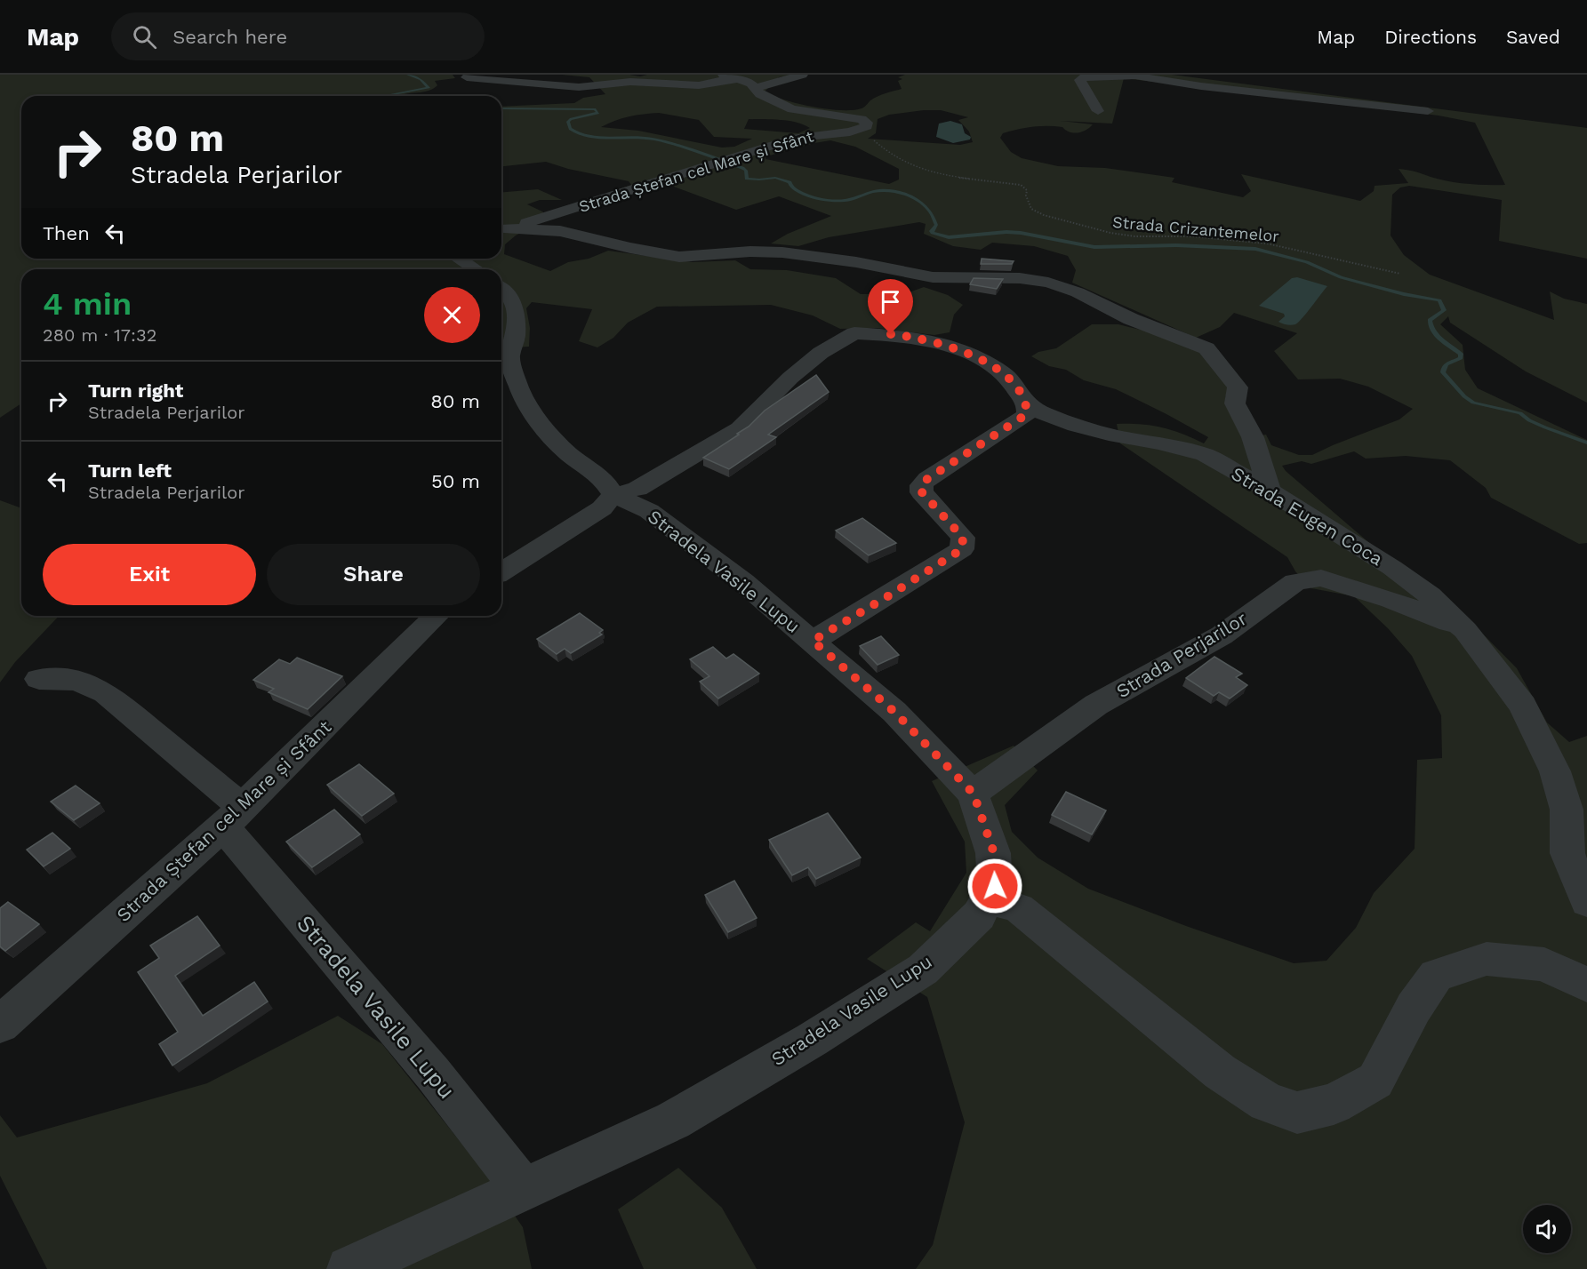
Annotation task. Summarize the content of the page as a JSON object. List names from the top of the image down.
{
  "streets": {
    "street": [
      "Strada Ștefan cel Mare și Sfânt",
      "Strada Eugen Coca",
      "Stradela Vasile Lupu",
      "Strada Perjarilor"
    ],
    "path": ["Strada Crizantemelor"]
  },
  "crossings": [
    ["Strada Ștefan cel Mare și Sfânt", "Strada Crizantemelor"],
    ["Strada Ștefan cel Mare și Sfânt", "Stradela Vasile Lupu"],
    ["Strada Eugen Coca", "Stradela Vasile Lupu"],
    ["Strada Eugen Coca", "Strada Perjarilor"],
    ["Stradela Vasile Lupu", "Strada Perjarilor"]
  ],
  "page": {
    "header": "Map",
    "search": "Search here",
    "nav": ["Map", "Directions", "Saved"],
    "turn": ["80 m", "Stradela Perjarilor"],
    "then": "Then",
    "heading": ["4 min", "280 m · 17:32"],
    "list": [
      {
        "name": "Turn right",
        "note": "Stradela Perjarilor",
        "value": "80 m"
      },
      {
        "name": "Turn left",
        "note": "Stradela Perjarilor",
        "value": "50 m"
      }
    ],
    "buttons": ["Exit", "Share"]
  }
}
